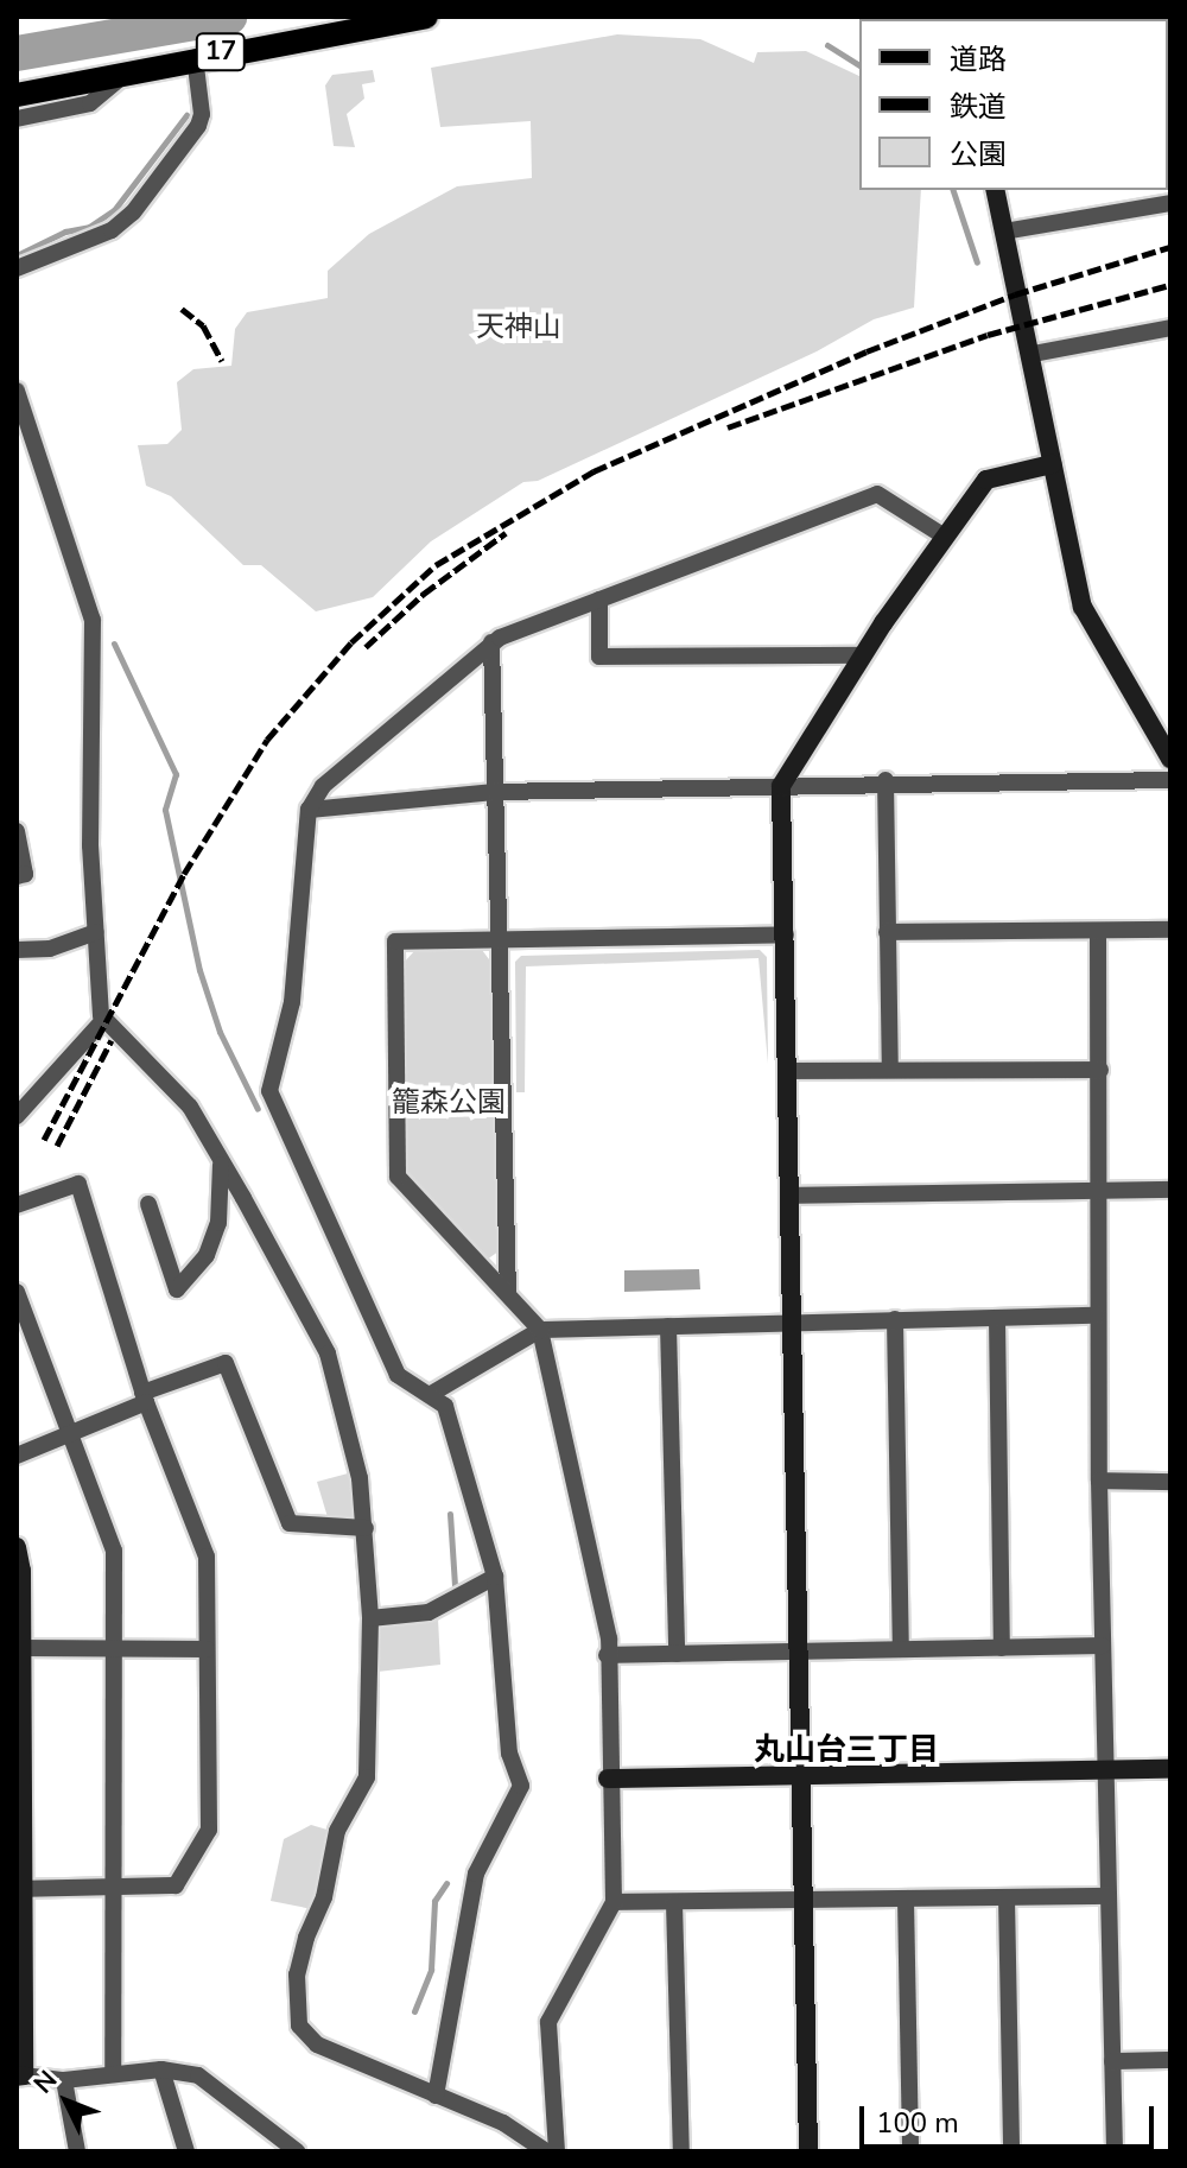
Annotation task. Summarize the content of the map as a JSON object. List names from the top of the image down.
{
  "streets": {
    "main road": ["17"]
  },
  "districts": ["丸山台三丁目"],
  "parks": ["天神山", "籠森公園"],
  "legend": ["道路", "鉄道", "公園"],
  "scale_bar": "100 m",
  "north": "top left"
}
